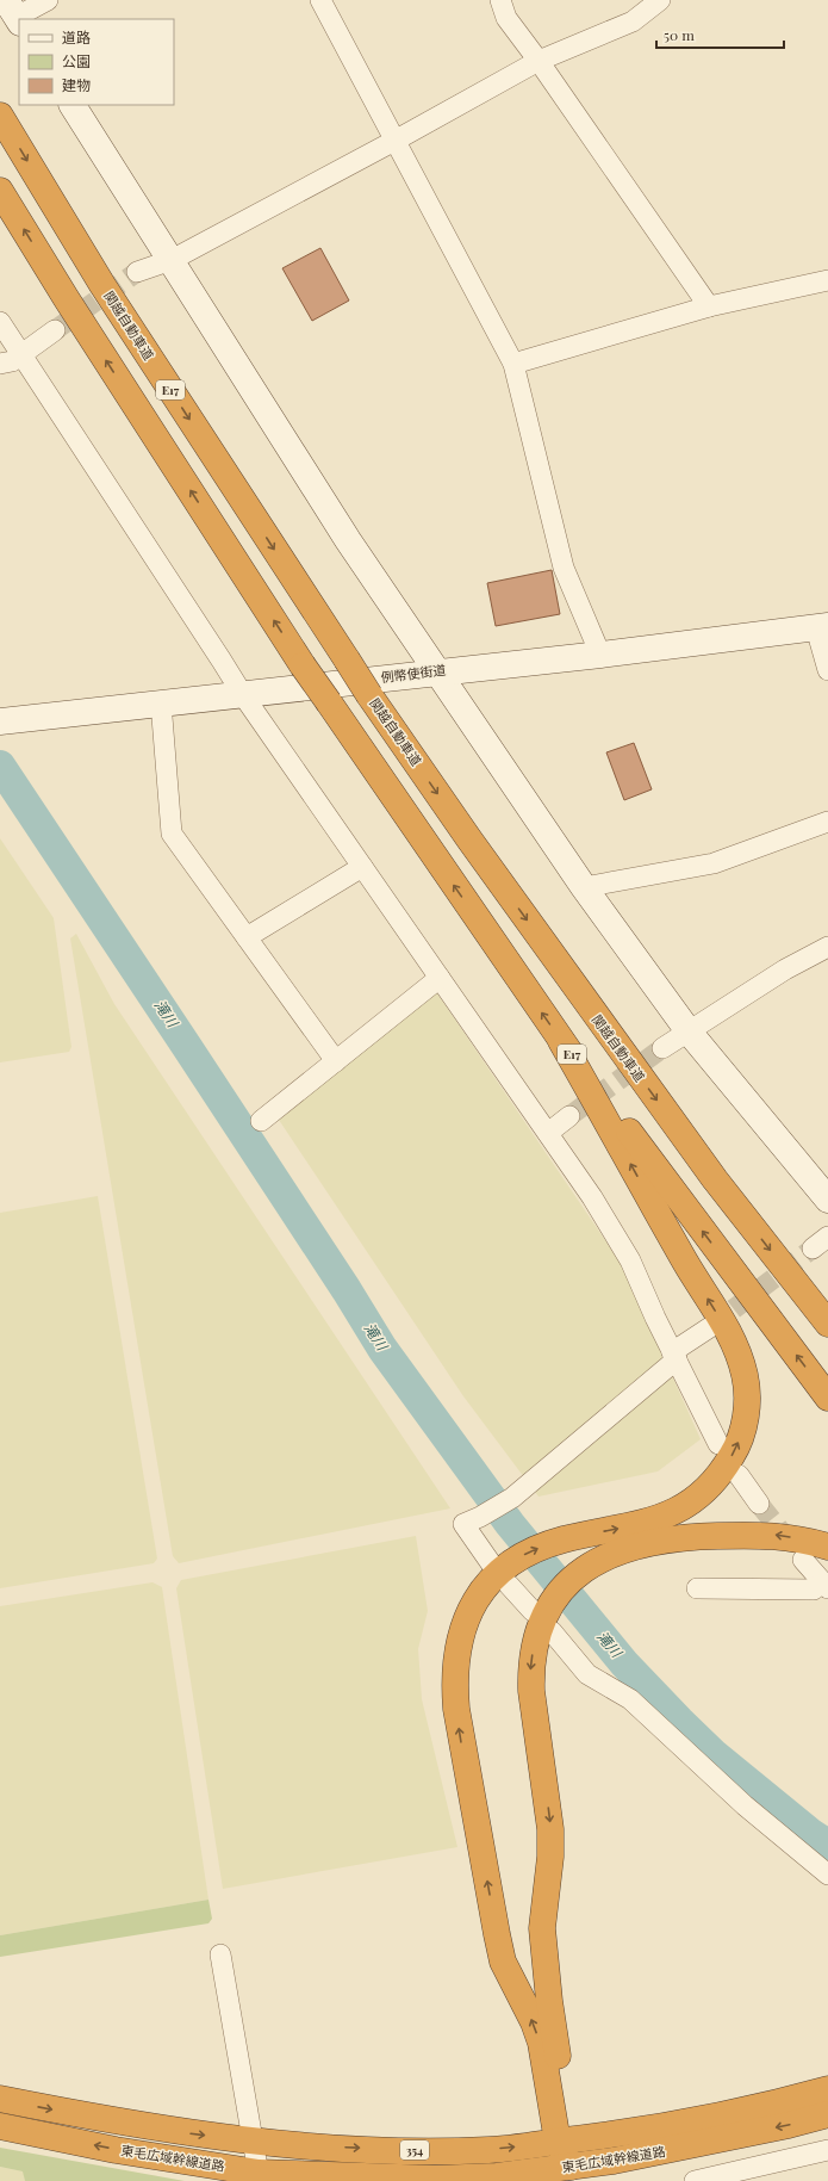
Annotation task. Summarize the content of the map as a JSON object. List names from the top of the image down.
{
  "streets": {
    "highway": [
      "関越自動車道",
      "E17",
      "354",
      "東毛広域幹線道路"
    ],
    "street": ["例幣使街道"]
  },
  "water": ["滝川"],
  "legend": ["道路", "公園", "建物"],
  "scale_bar": "50 m"
}
